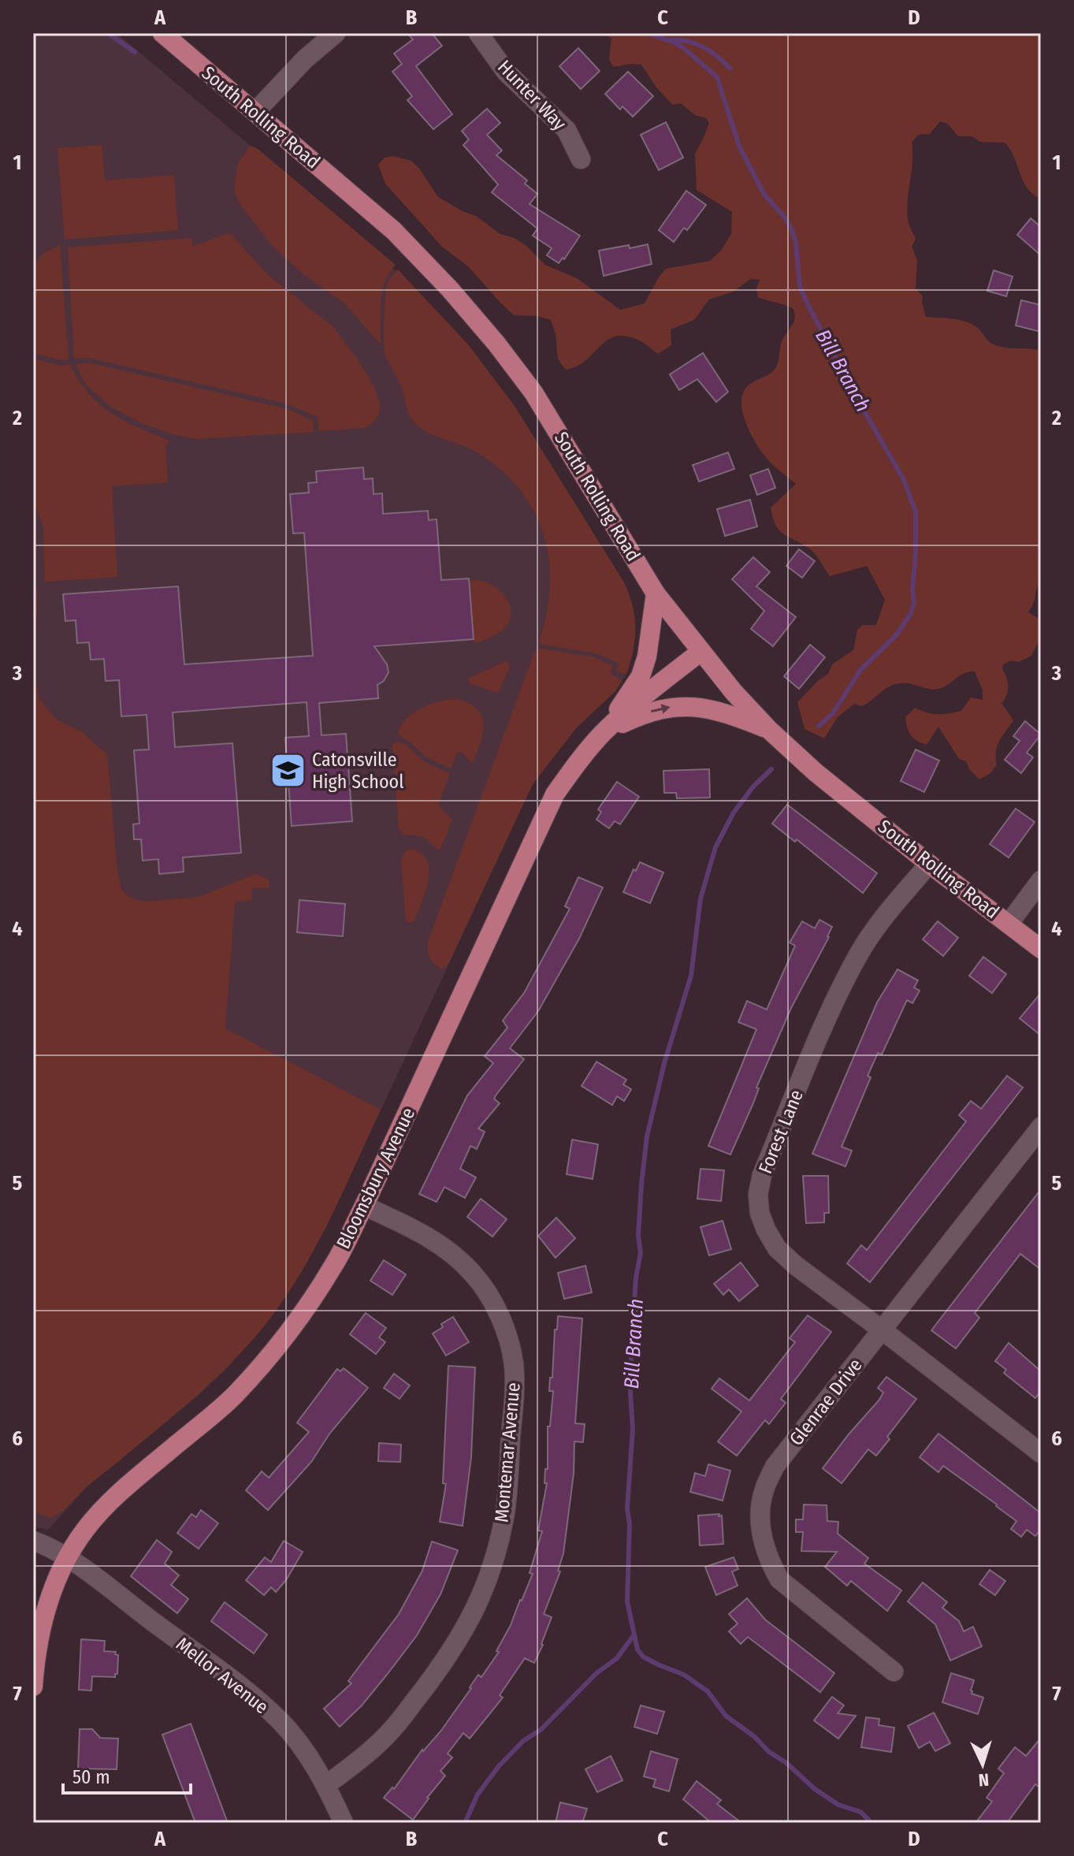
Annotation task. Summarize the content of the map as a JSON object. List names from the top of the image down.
{
  "streets": {
    "main road": ["South Rolling Road", "Bloomsbury Avenue"],
    "street": [
      "Hunter Way",
      "Forest Lane",
      "Glenrae Drive",
      "Montemar Avenue",
      "Mellor Avenue"
    ]
  },
  "crossings": [
    ["South Rolling Road", "Forest Lane"],
    ["South Rolling Road", "Bloomsbury Avenue"],
    ["Forest Lane", "Glenrae Drive"],
    ["Bloomsbury Avenue", "Montemar Avenue"],
    ["Bloomsbury Avenue", "Mellor Avenue"],
    ["Montemar Avenue", "Mellor Avenue"]
  ],
  "water": ["Bill Branch"],
  "places": {
    "school or university": ["Catonsville High School"]
  },
  "scale_bar": "50 m",
  "north": "bottom",
  "grid": {
    "columns": [
      "A",
      "B",
      "C",
      "D"
    ],
    "rows": [
      "1",
      "2",
      "3",
      "4",
      "5",
      "6",
      "7"
    ]
  }
}
